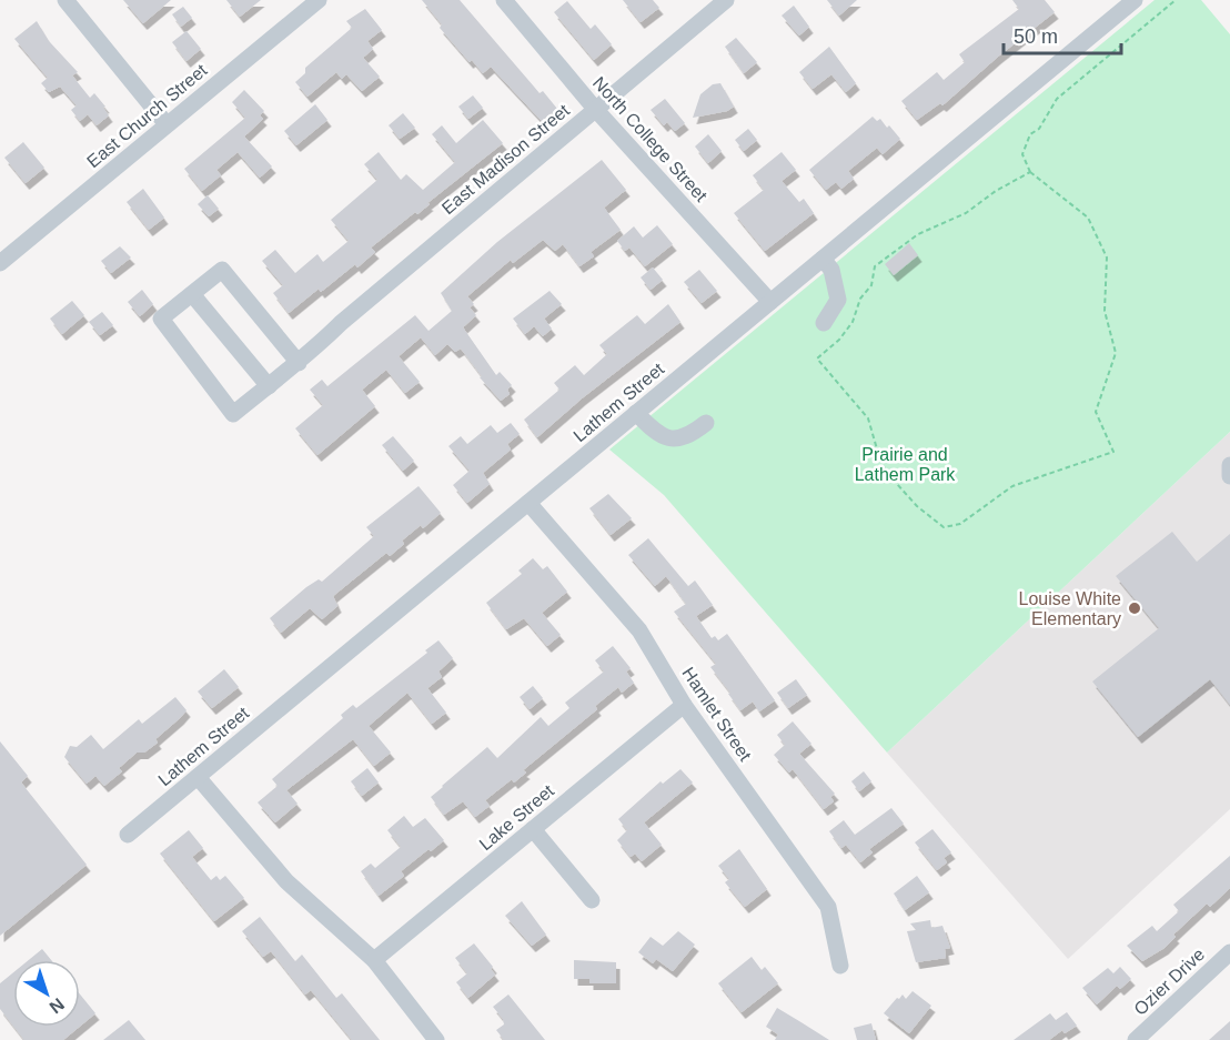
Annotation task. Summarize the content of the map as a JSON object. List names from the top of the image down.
{
  "streets": {
    "street": [
      "East Church Street",
      "North College Street",
      "East Madison Street",
      "Lathem Street",
      "Hamlet Street",
      "Lake Street",
      "Ozier Drive"
    ]
  },
  "crossings": [
    ["North College Street", "East Madison Street"],
    ["North College Street", "Lathem Street"],
    ["Lathem Street", "Hamlet Street"],
    ["Hamlet Street", "Lake Street"]
  ],
  "parks": ["Prairie and Lathem Park"],
  "places": ["Louise White Elementary"],
  "scale_bar": "50 m",
  "north": "bottom right"
}
